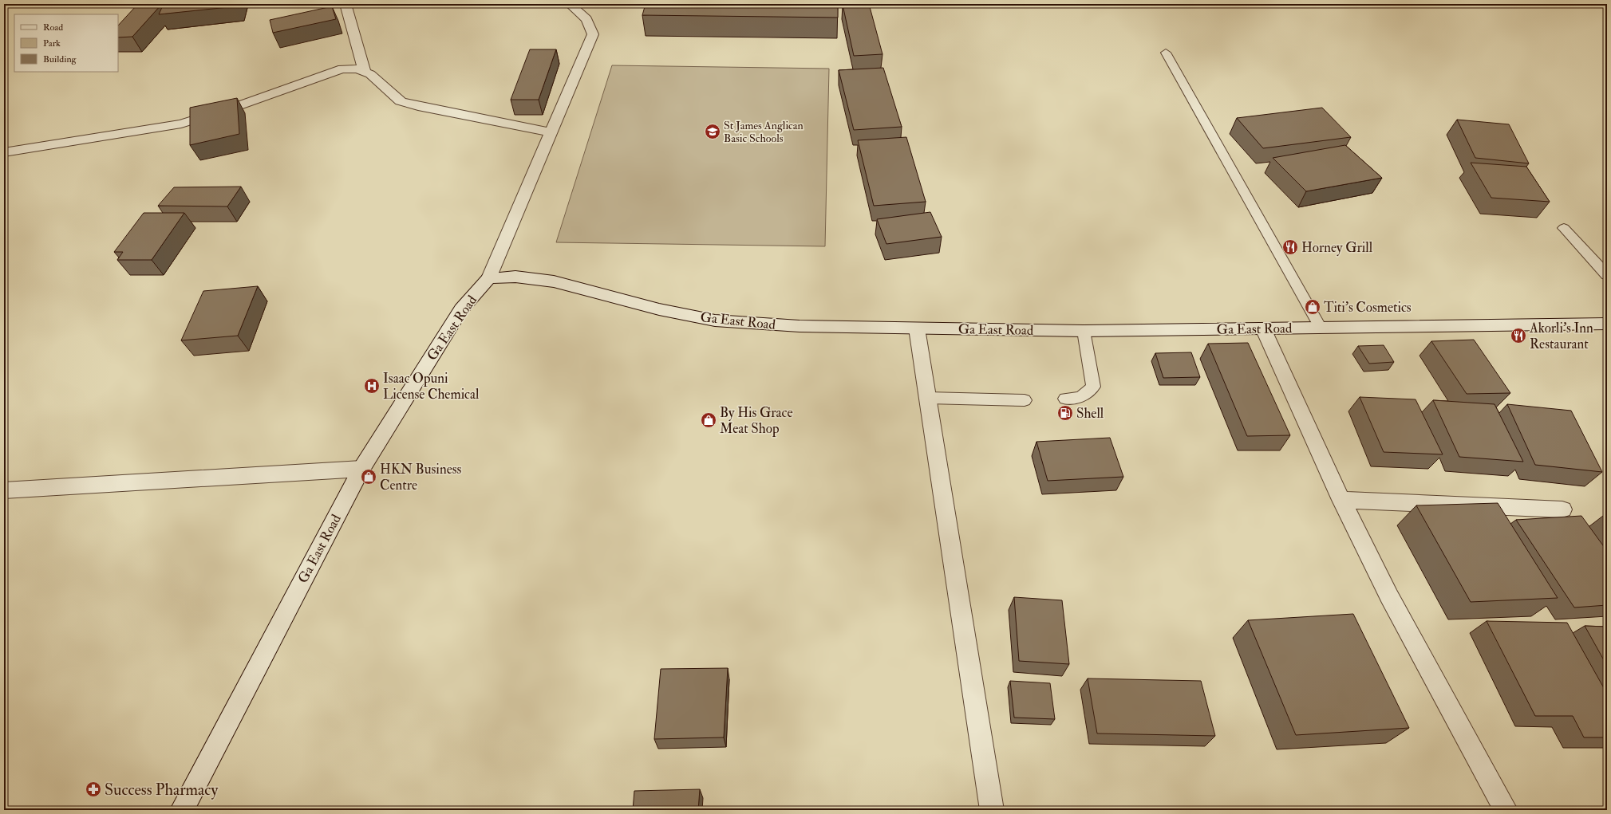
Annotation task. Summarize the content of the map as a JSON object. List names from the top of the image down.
{
  "streets": {
    "street": ["Ga East Road"]
  },
  "places": {
    "school or university": ["St James Anglican Basic Schools"],
    "restaurant": ["Horney Grill", "Akorli's Inn Restaurant"],
    "shop": ["Titi’s Cosmetics", "By His Grace Meat Shop", "HKN Business Centre"],
    "hospital": ["Isaac Opuni License Chemical"],
    "fuel station": ["Shell"],
    "pharmacy": ["Success Pharmacy"]
  },
  "legend": ["Road", "Park", "Building"]
}
